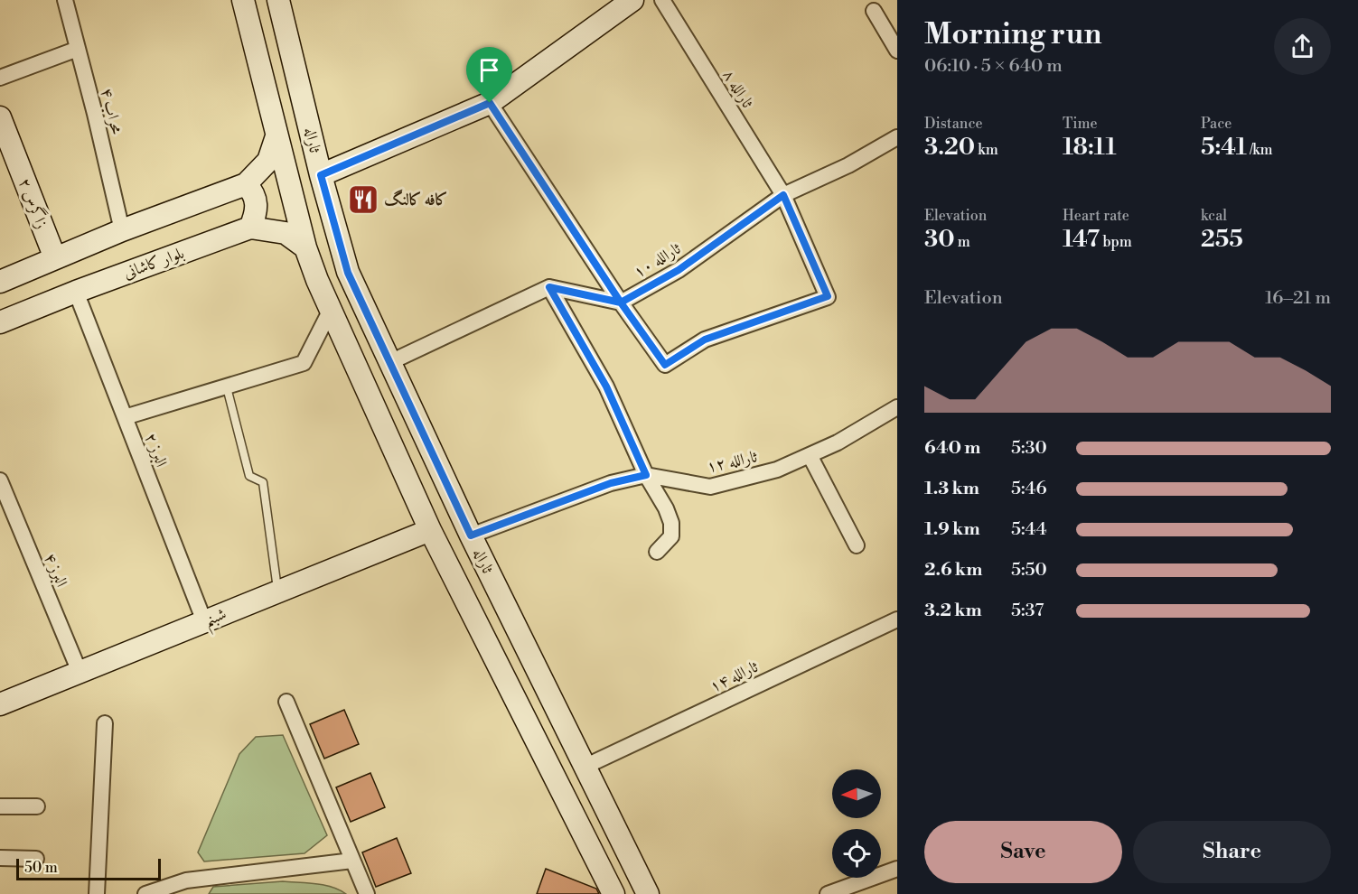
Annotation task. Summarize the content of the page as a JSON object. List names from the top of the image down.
{
  "streets": {
    "main road": [
      "ثاراله",
      "زاگرس ۲",
      "بلوار کاشانی",
      "شبنم"
    ],
    "street": [
      "ثارالله ۸",
      "محراب ۴",
      "ثارالله ۱۰",
      "البرز ۲",
      "ثارالله ۱۲",
      "البرز ۴",
      "ثارالله ۱۴"
    ]
  },
  "crossings": [
    ["ثارالله ۸", "ثارالله ۱۰"],
    ["ثاراله", "بلوار کاشانی"],
    ["ثاراله", "ثارالله ۱۲"],
    ["ثاراله", "شبنم"],
    ["ثاراله", "ثارالله ۱۴"],
    ["بلوار کاشانی", "البرز ۲"],
    ["البرز ۲", "شبنم"],
    ["البرز ۴", "شبنم"]
  ],
  "places": {
    "restaurant": ["کافه کالنگ"]
  },
  "scale_bar": "50 m",
  "north": "left",
  "page": {
    "heading": ["Morning run", "06:10 · 5 × 640 m"],
    "stats": [
      ["Distance", "3.20 km"],
      ["Time", "18:11"],
      ["Pace", "5:41 /km"],
      ["Elevation", "30 m"],
      ["Heart rate", "147 bpm"],
      ["kcal", "255"]
    ],
    "chart": ["Elevation", "16–21 m"],
    "list": [
      {
        "name": "640 m",
        "note": "5:30"
      },
      {
        "name": "1.3 km",
        "note": "5:46"
      },
      {
        "name": "1.9 km",
        "note": "5:44"
      },
      {
        "name": "2.6 km",
        "note": "5:50"
      },
      {
        "name": "3.2 km",
        "note": "5:37"
      }
    ],
    "buttons": ["Save", "Share"],
    "scale": "50 m"
  }
}
